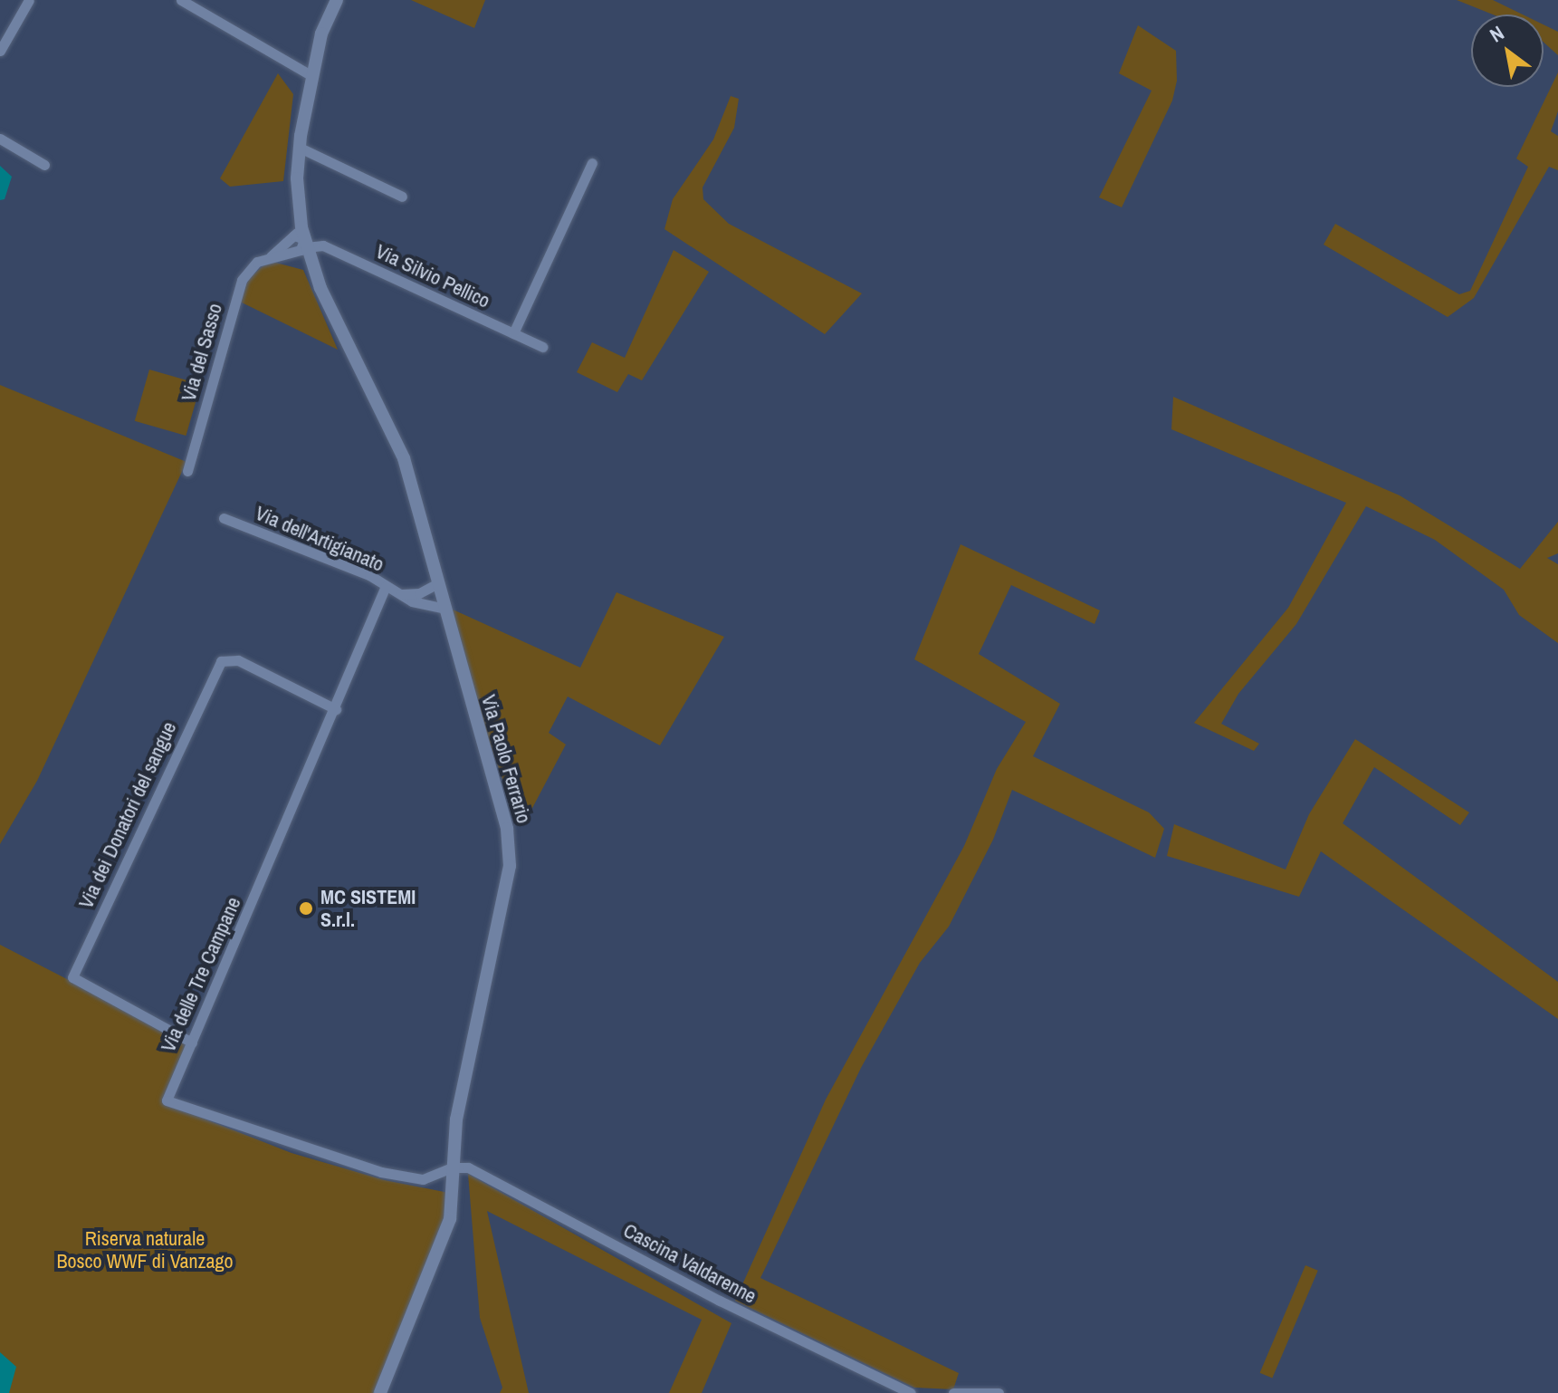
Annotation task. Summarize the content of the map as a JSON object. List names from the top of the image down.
{
  "streets": {
    "street": [
      "Via Silvio Pellico",
      "Via del Sasso",
      "Via dell'Artigianato",
      "Via Paolo Ferrario",
      "Via dei Donatori del sangue",
      "Via delle Tre Campane",
      "Cascina Valdarenne"
    ]
  },
  "crossings": [
    ["Via Silvio Pellico", "Via del Sasso"],
    ["Via Silvio Pellico", "Via Paolo Ferrario"],
    ["Via del Sasso", "Via Paolo Ferrario"],
    ["Via dell'Artigianato", "Via Paolo Ferrario"],
    ["Via dell'Artigianato", "Via delle Tre Campane"],
    ["Via Paolo Ferrario", "Via delle Tre Campane"],
    ["Via Paolo Ferrario", "Cascina Valdarenne"],
    ["Via dei Donatori del sangue", "Via delle Tre Campane"],
    ["Via delle Tre Campane", "Cascina Valdarenne"]
  ],
  "parks": ["Riserva naturale Bosco WWF di Vanzago"],
  "places": ["MC SISTEMI S.r.l."],
  "north": "top left"
}
